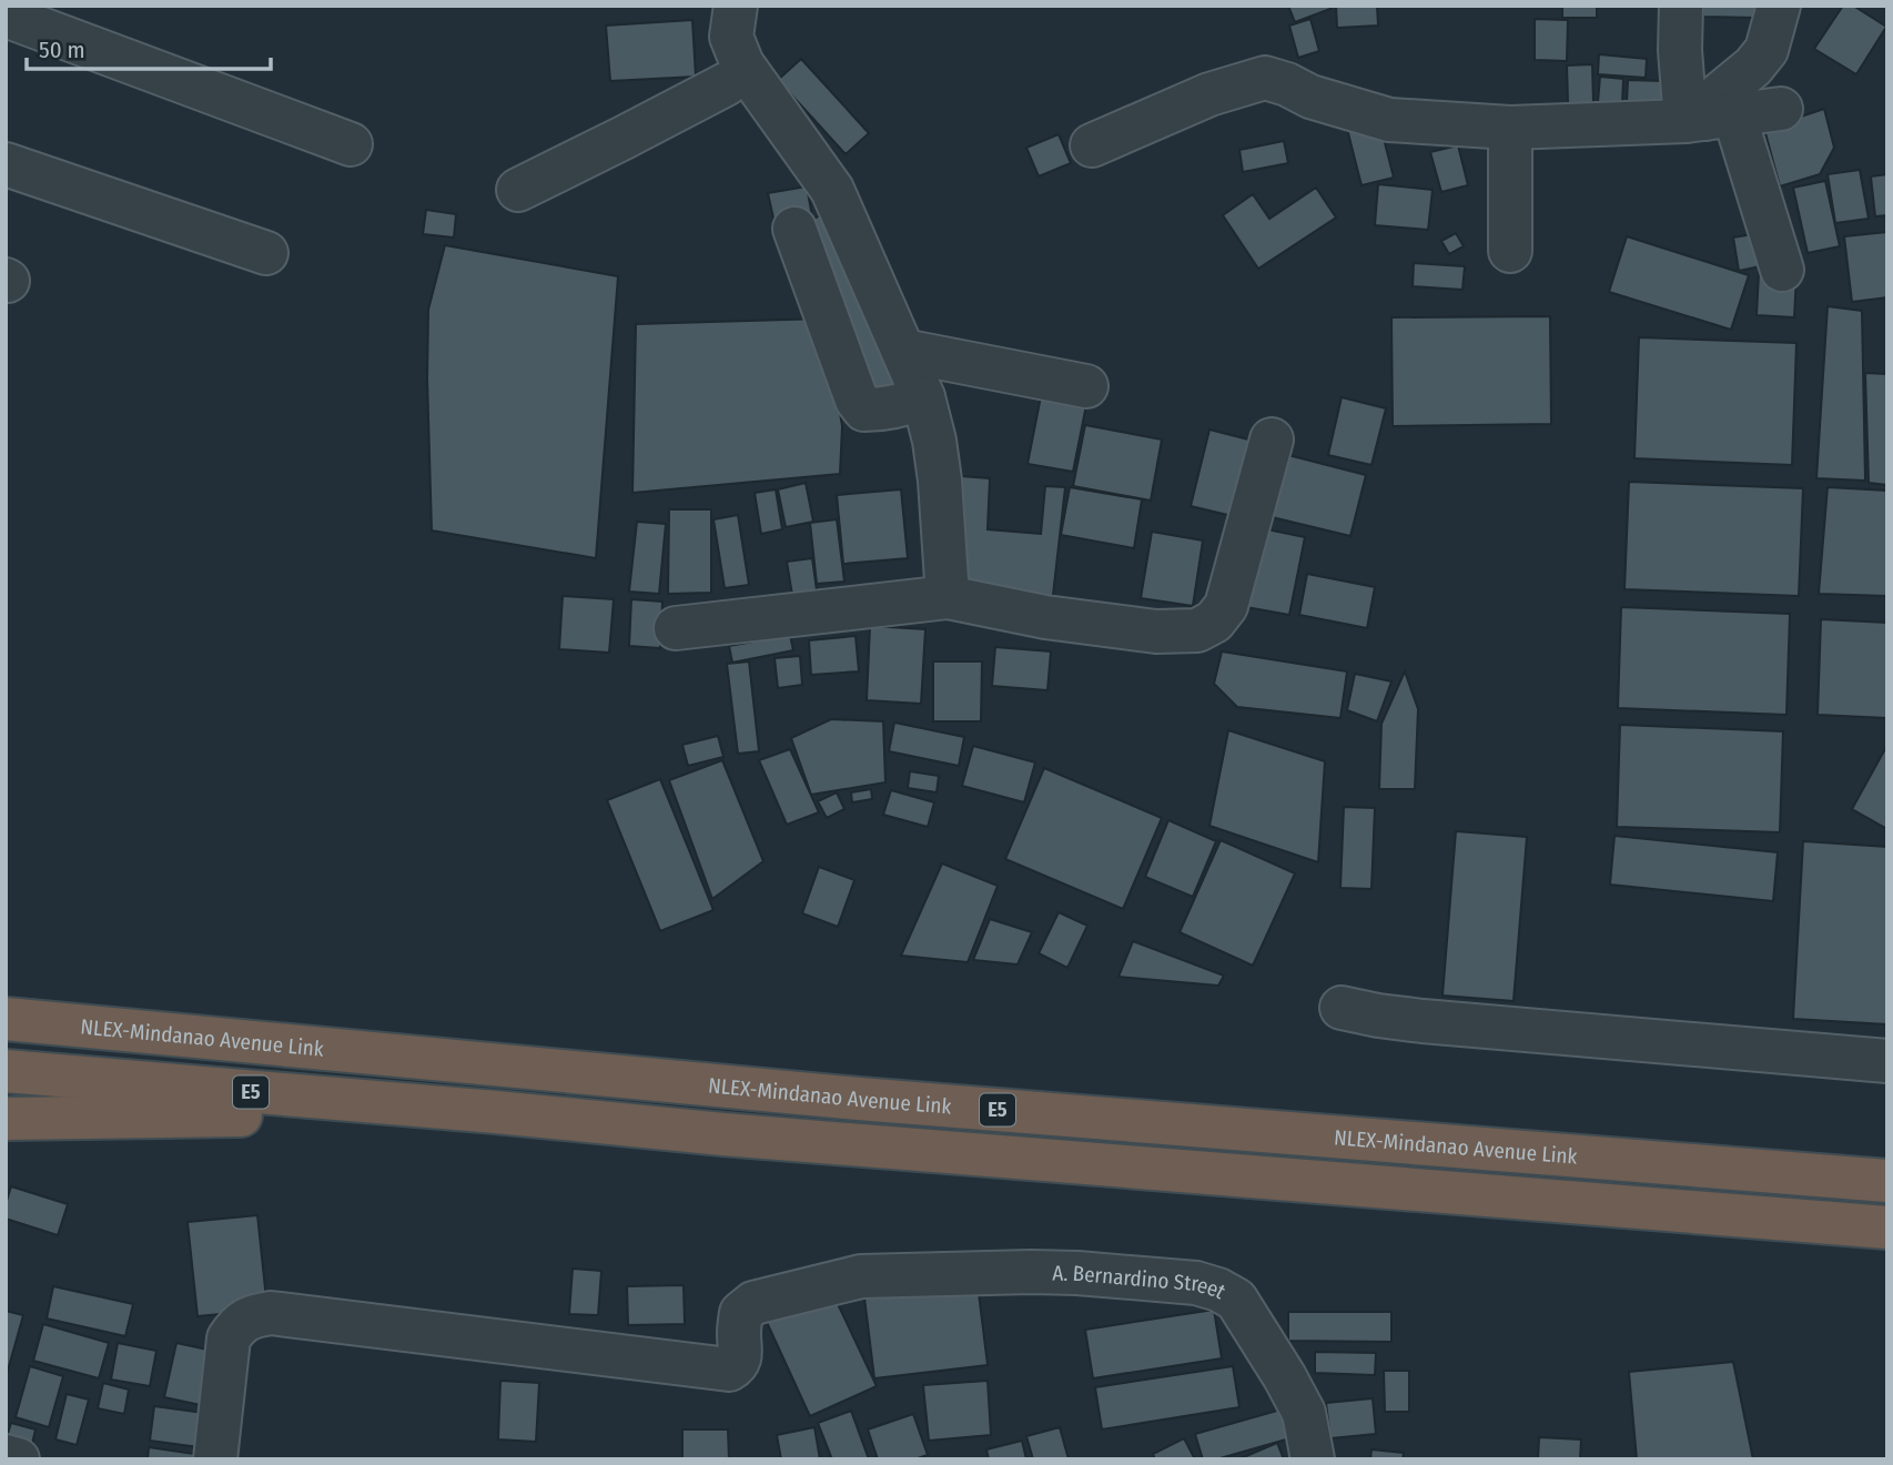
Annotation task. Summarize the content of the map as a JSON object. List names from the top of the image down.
{
  "streets": {
    "highway": ["NLEX-Mindanao Avenue Link", "E5"],
    "street": ["A. Bernardino Street"]
  },
  "scale_bar": "50 m"
}
